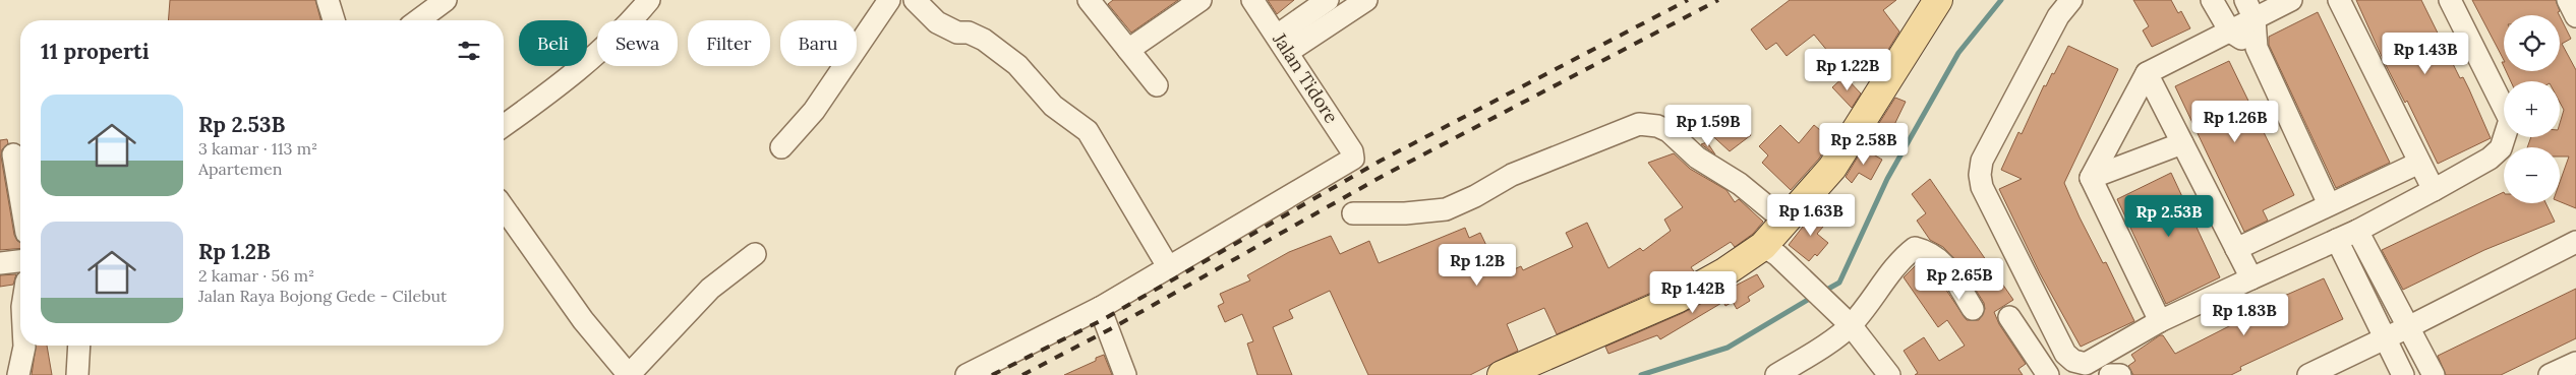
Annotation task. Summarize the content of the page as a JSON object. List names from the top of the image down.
{
  "streets": {
    "street": ["Jalan Tidore"]
  },
  "page": {
    "map_buttons": ["+", "−"],
    "chip": [
      "Beli",
      "Sewa",
      "Filter",
      "Baru"
    ],
    "heading": "11 properti",
    "price": [
      "Rp 1.43B",
      "Rp 1.22B",
      "Rp 1.26B",
      "Rp 1.59B",
      "Rp 2.58B",
      "Rp 1.63B",
      "Rp 2.53B",
      "Rp 1.2B",
      "Rp 2.65B",
      "Rp 1.42B",
      "Rp 1.83B"
    ],
    "list": [
      {
        "name": "Rp 2.53B",
        "note": "3 kamar · 113 m² · Apartemen"
      },
      {
        "name": "Rp 1.2B",
        "note": "2 kamar · 56 m² · Jalan Raya Bojong Gede - Cilebut"
      }
    ]
  }
}
